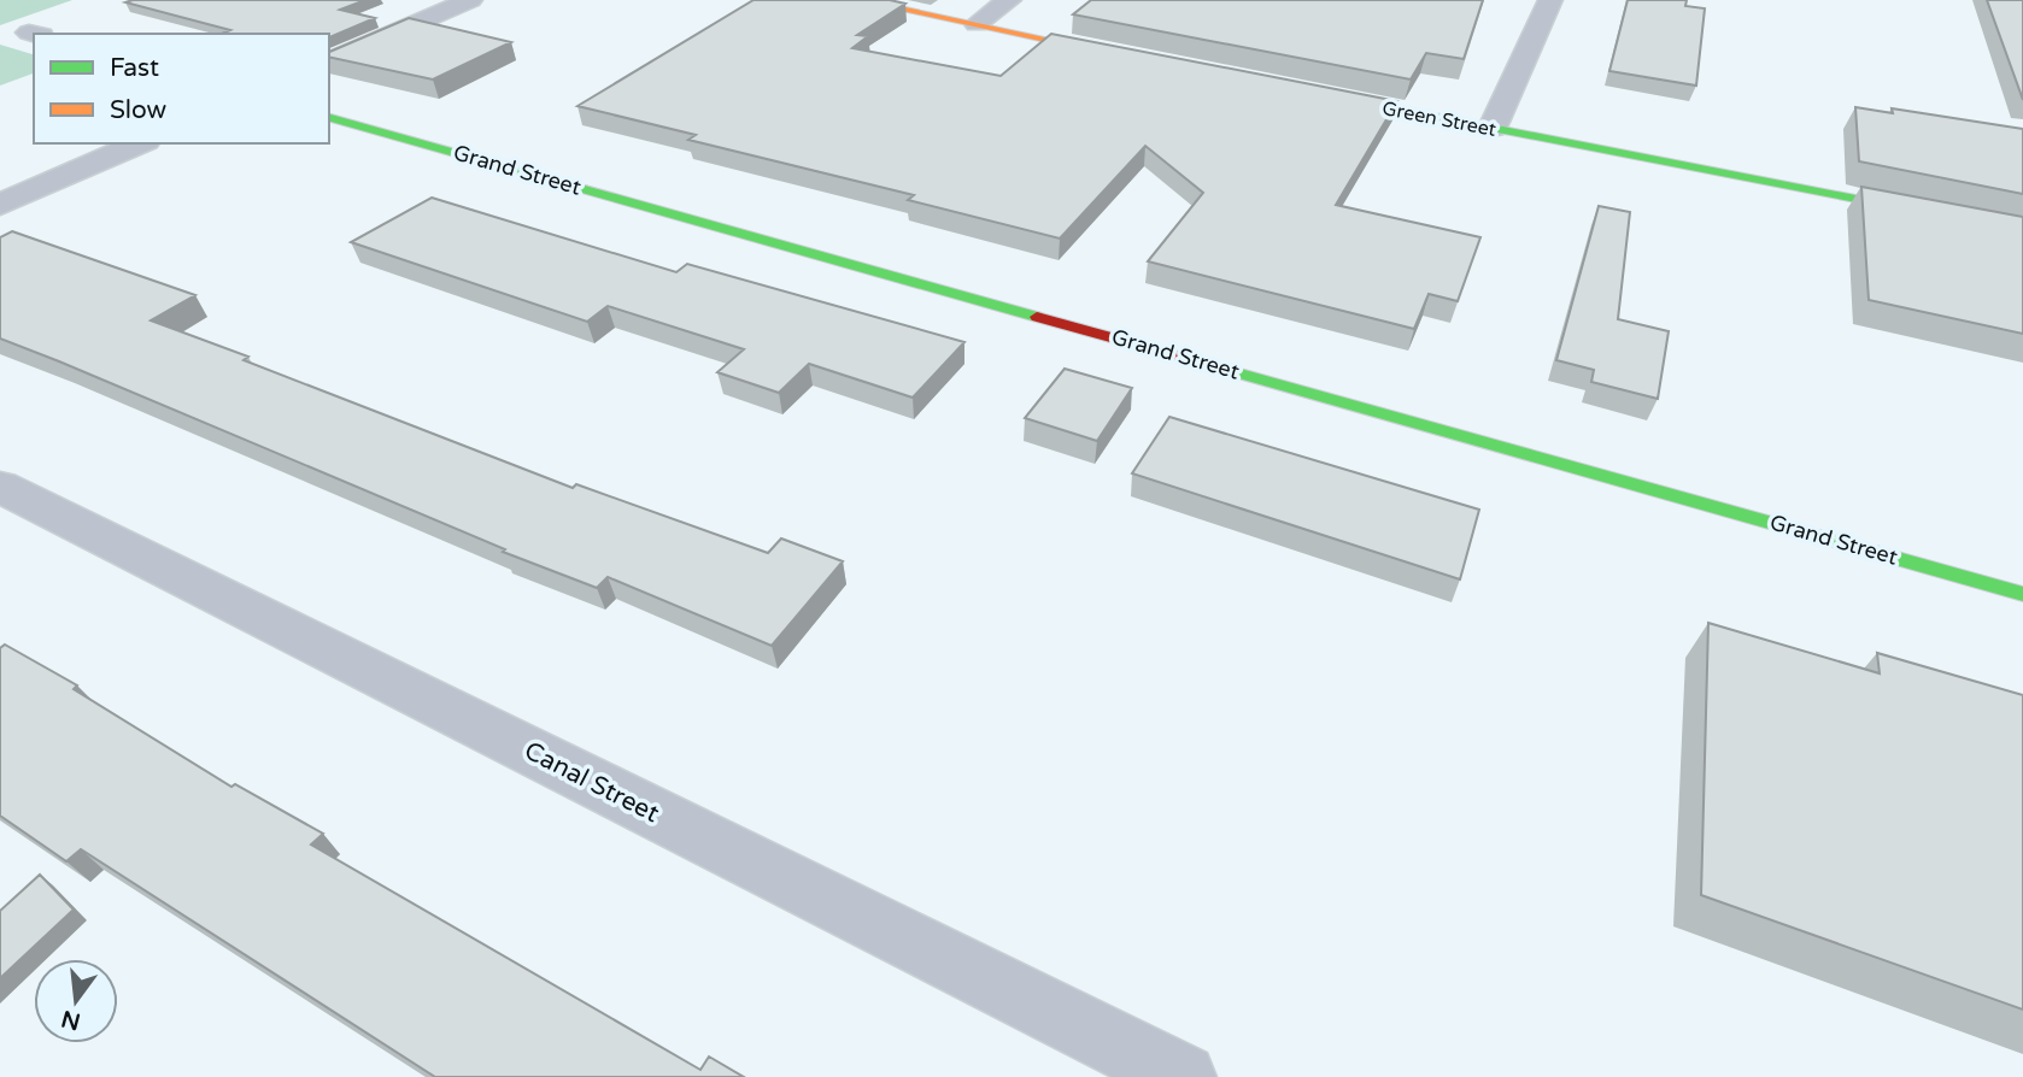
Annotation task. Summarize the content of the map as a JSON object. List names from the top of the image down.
{
  "streets": {
    "street": ["Green Street", "Grand Street", "Canal Street"]
  },
  "legend": ["Fast", "Slow"],
  "north": "bottom"
}
